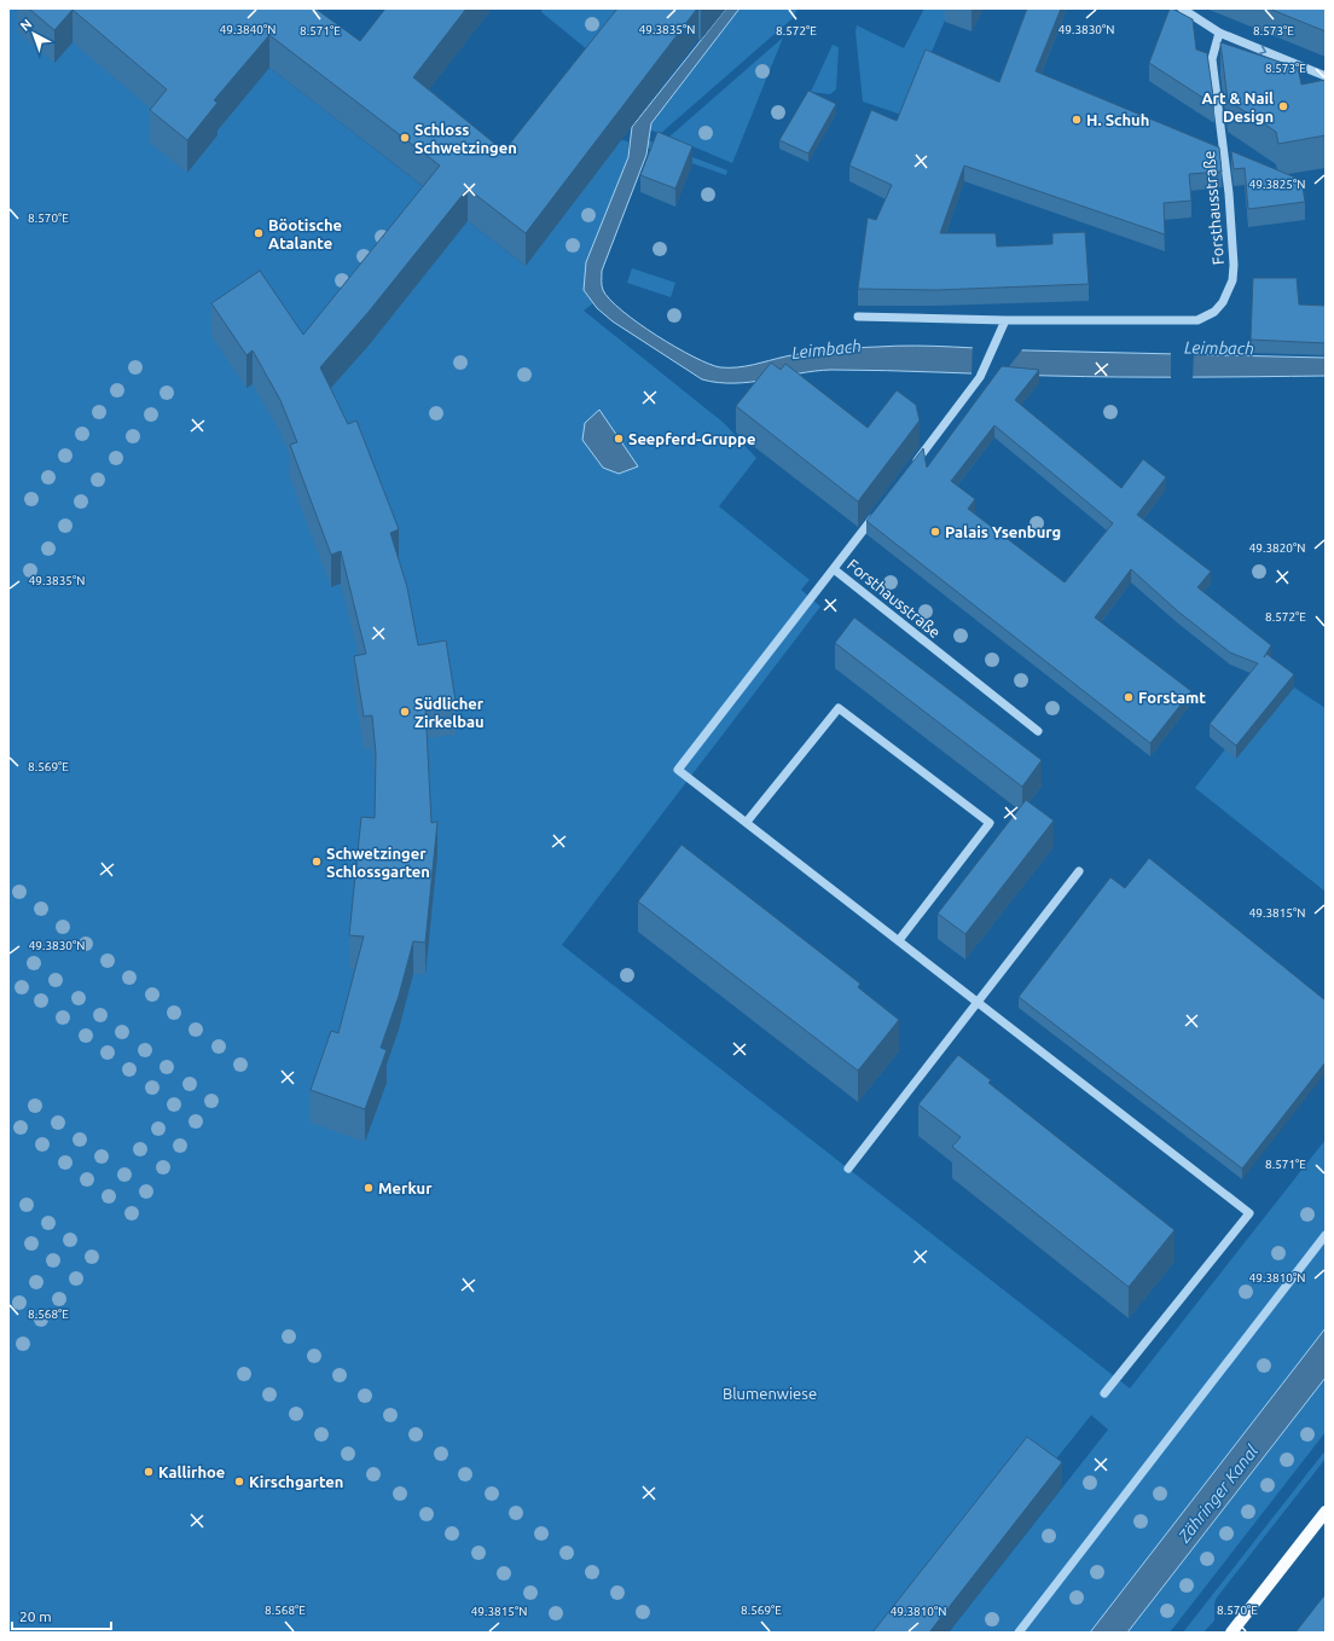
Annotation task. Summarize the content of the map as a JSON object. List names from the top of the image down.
{
  "streets": {
    "street": ["Forsthausstraße"]
  },
  "water": ["Leimbach", "Zähringer Kanal"],
  "parks": ["Blumenwiese"],
  "places": [
    "Art & Nail Design",
    "H. Schuh",
    "Schloss Schwetzingen",
    "Böotische Atalante",
    "Seepferd-Gruppe",
    "Palais Ysenburg",
    "Forstamt",
    "Südlicher Zirkelbau",
    "Schwetzinger Schlossgarten",
    "Merkur",
    "Kallirhoe",
    "Kirschgarten"
  ],
  "scale_bar": "20 m",
  "north": "top left",
  "coordinates": [
    "49.3835°N",
    "49.3830°N",
    "49.3840°N",
    "8.571°E",
    "8.573°E",
    "8.572°E",
    "49.3825°N",
    "8.570°E",
    "49.3820°N",
    "8.569°E",
    "49.3815°N",
    "49.3810°N",
    "8.568°E"
  ]
}
